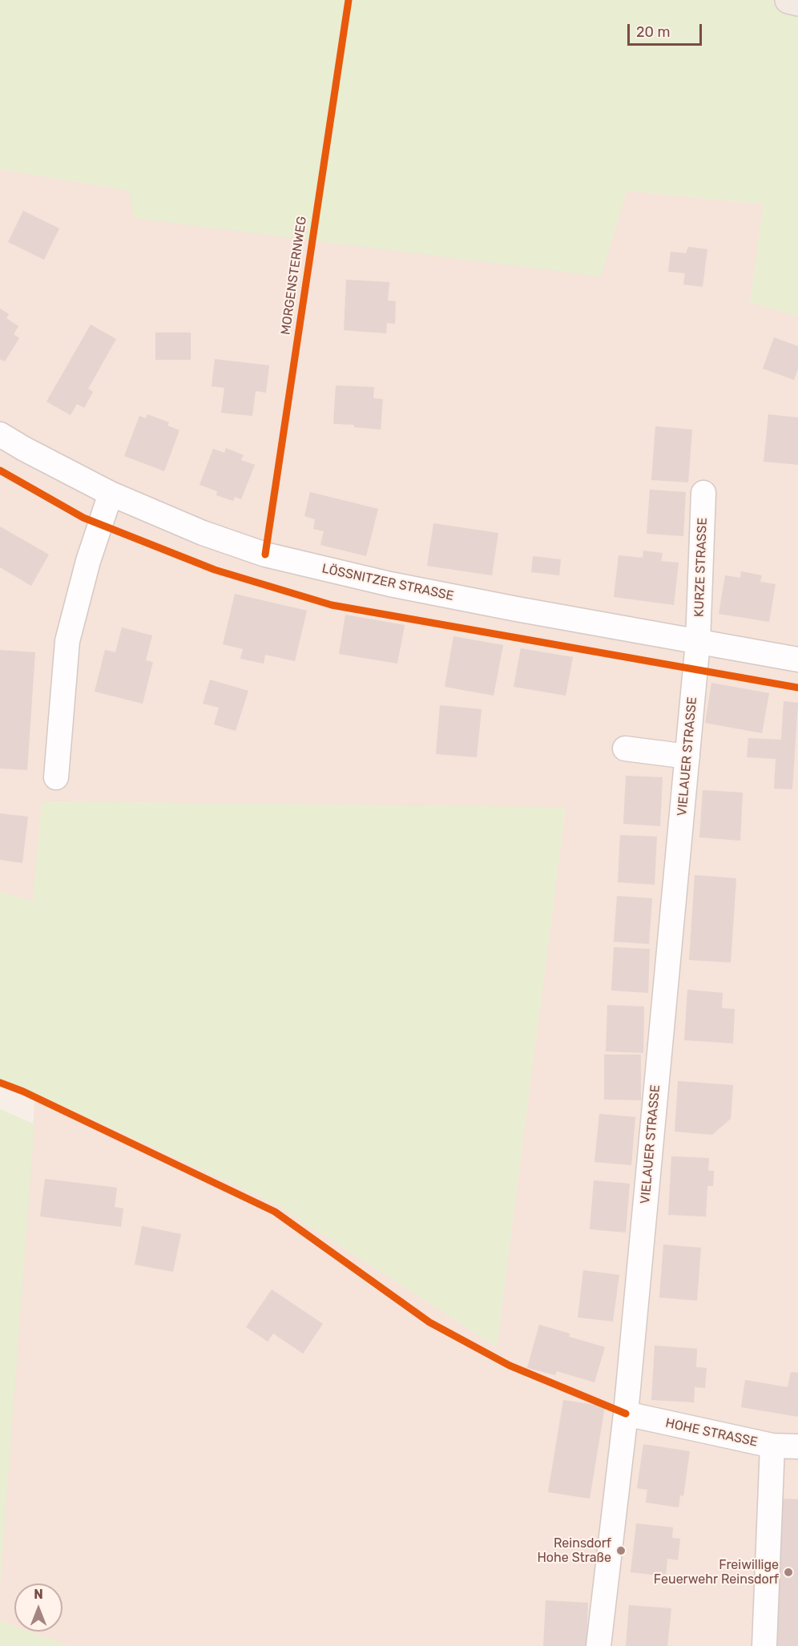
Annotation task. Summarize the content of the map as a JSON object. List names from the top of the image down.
{
  "streets": {
    "street": [
      "KURZE STRASSE",
      "LÖSSNITZER STRASSE",
      "VIELAUER STRASSE",
      "HOHE STRASSE"
    ],
    "cycle path": ["MORGENSTERNWEG"]
  },
  "crossings": [
    ["KURZE STRASSE", "LÖSSNITZER STRASSE"],
    ["KURZE STRASSE", "VIELAUER STRASSE"],
    ["LÖSSNITZER STRASSE", "VIELAUER STRASSE"],
    ["VIELAUER STRASSE", "HOHE STRASSE"]
  ],
  "places": ["Reinsdorf Hohe Straße", "Freiwillige Feuerwehr Reinsdorf"],
  "scale_bar": "20 m",
  "north": "top"
}
